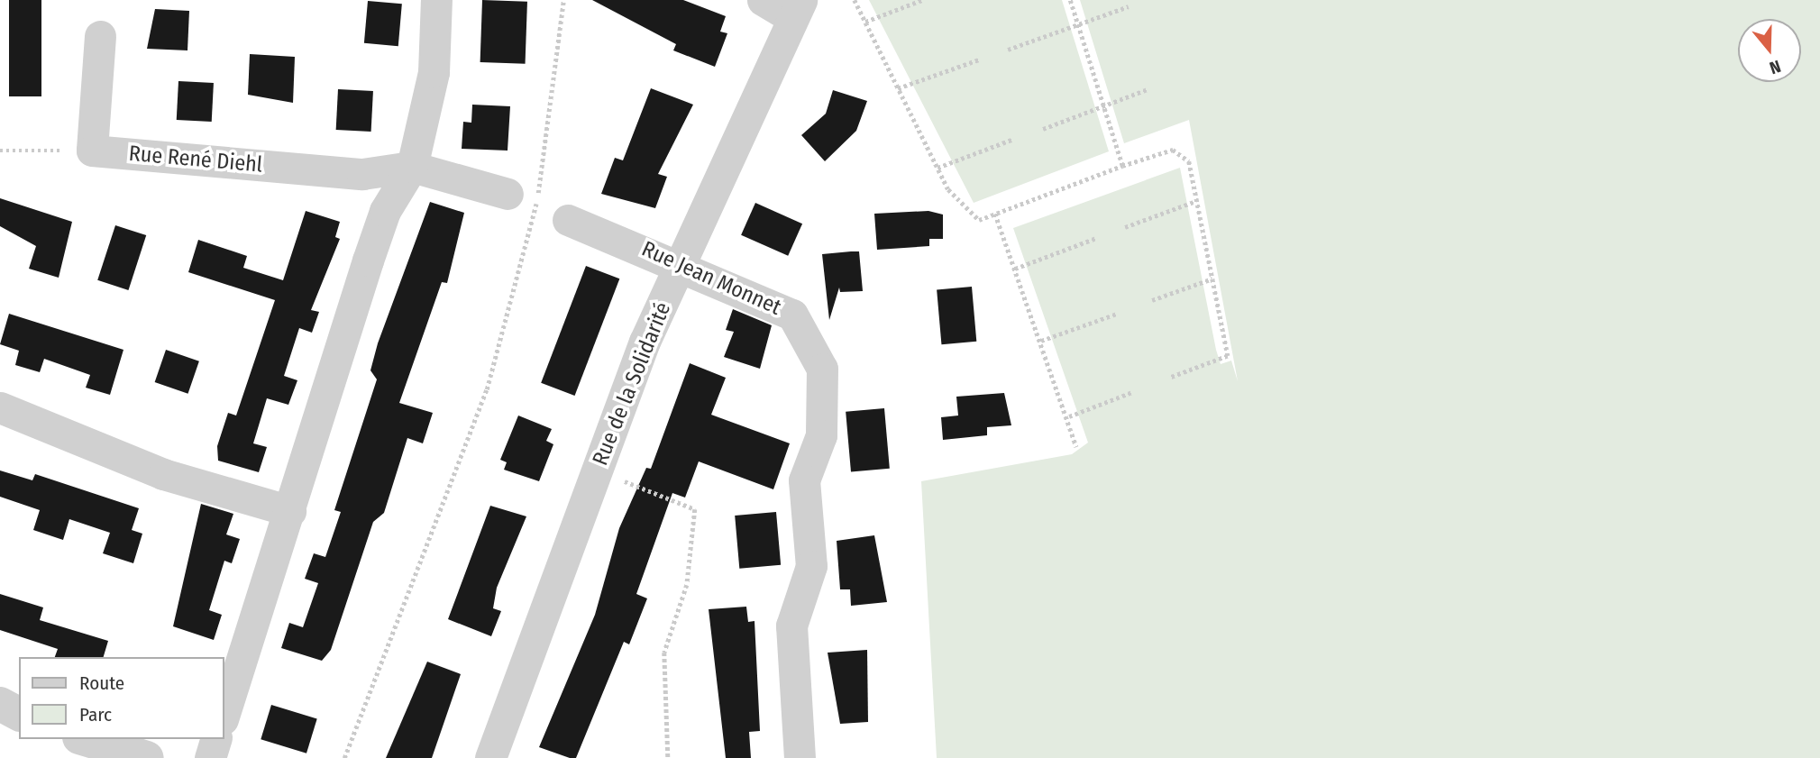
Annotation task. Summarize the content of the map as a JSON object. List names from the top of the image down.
{
  "streets": {
    "street": ["Rue René Diehl", "Rue Jean Monnet", "Rue de la Solidarité"]
  },
  "crossings": [
    ["Rue Jean Monnet", "Rue de la Solidarité"]
  ],
  "legend": ["Route", "Parc"],
  "north": "bottom"
}
